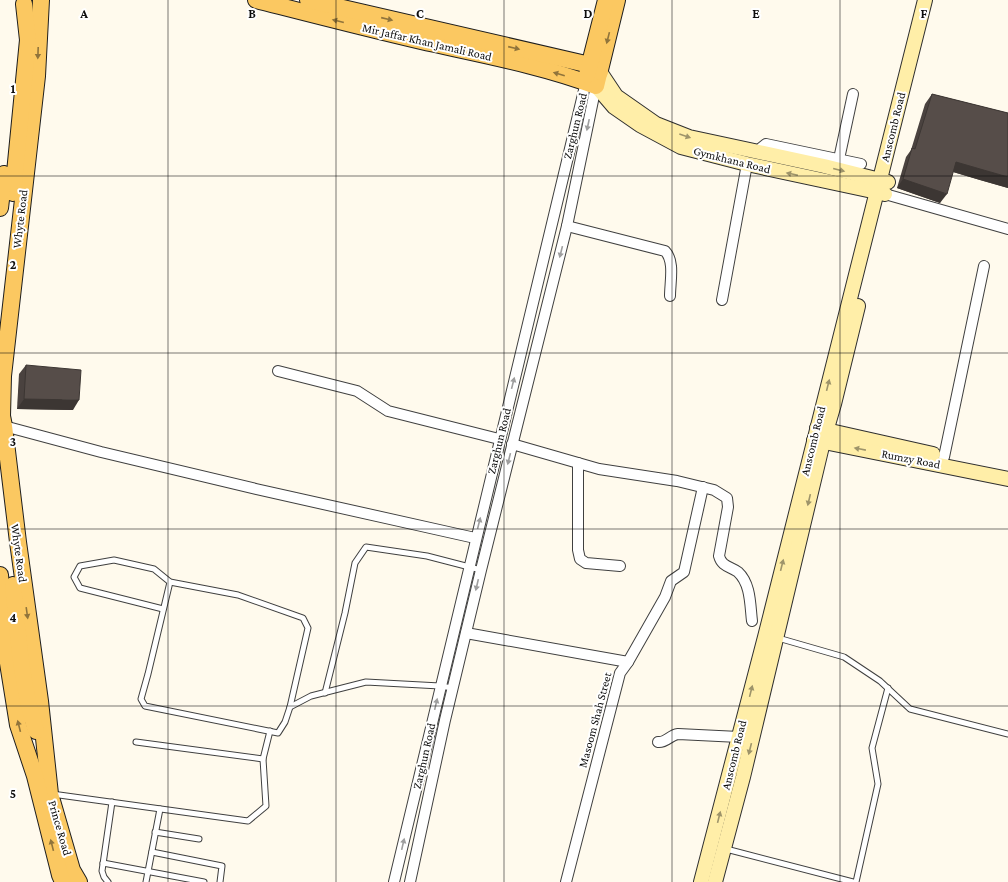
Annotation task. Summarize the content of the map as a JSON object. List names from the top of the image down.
{
  "streets": {
    "main road": [
      "Mir Jaffar Khan Jamali Road",
      "Zarghun Road",
      "Whyte Road",
      "Prince Road"
    ],
    "street": [
      "Anscomb Road",
      "Gymkhana Road",
      "Rumzy Road",
      "Masoom Shah Street"
    ]
  },
  "crossings": [
    ["Mir Jaffar Khan Jamali Road", "Zarghun Road"],
    ["Mir Jaffar Khan Jamali Road", "Gymkhana Road"],
    ["Zarghun Road", "Gymkhana Road"],
    ["Anscomb Road", "Gymkhana Road"],
    ["Anscomb Road", "Rumzy Road"],
    ["Whyte Road", "Prince Road"]
  ],
  "grid": {
    "columns": [
      "A",
      "B",
      "C",
      "D",
      "E",
      "F"
    ],
    "rows": [
      "1",
      "2",
      "3",
      "4",
      "5"
    ]
  }
}
